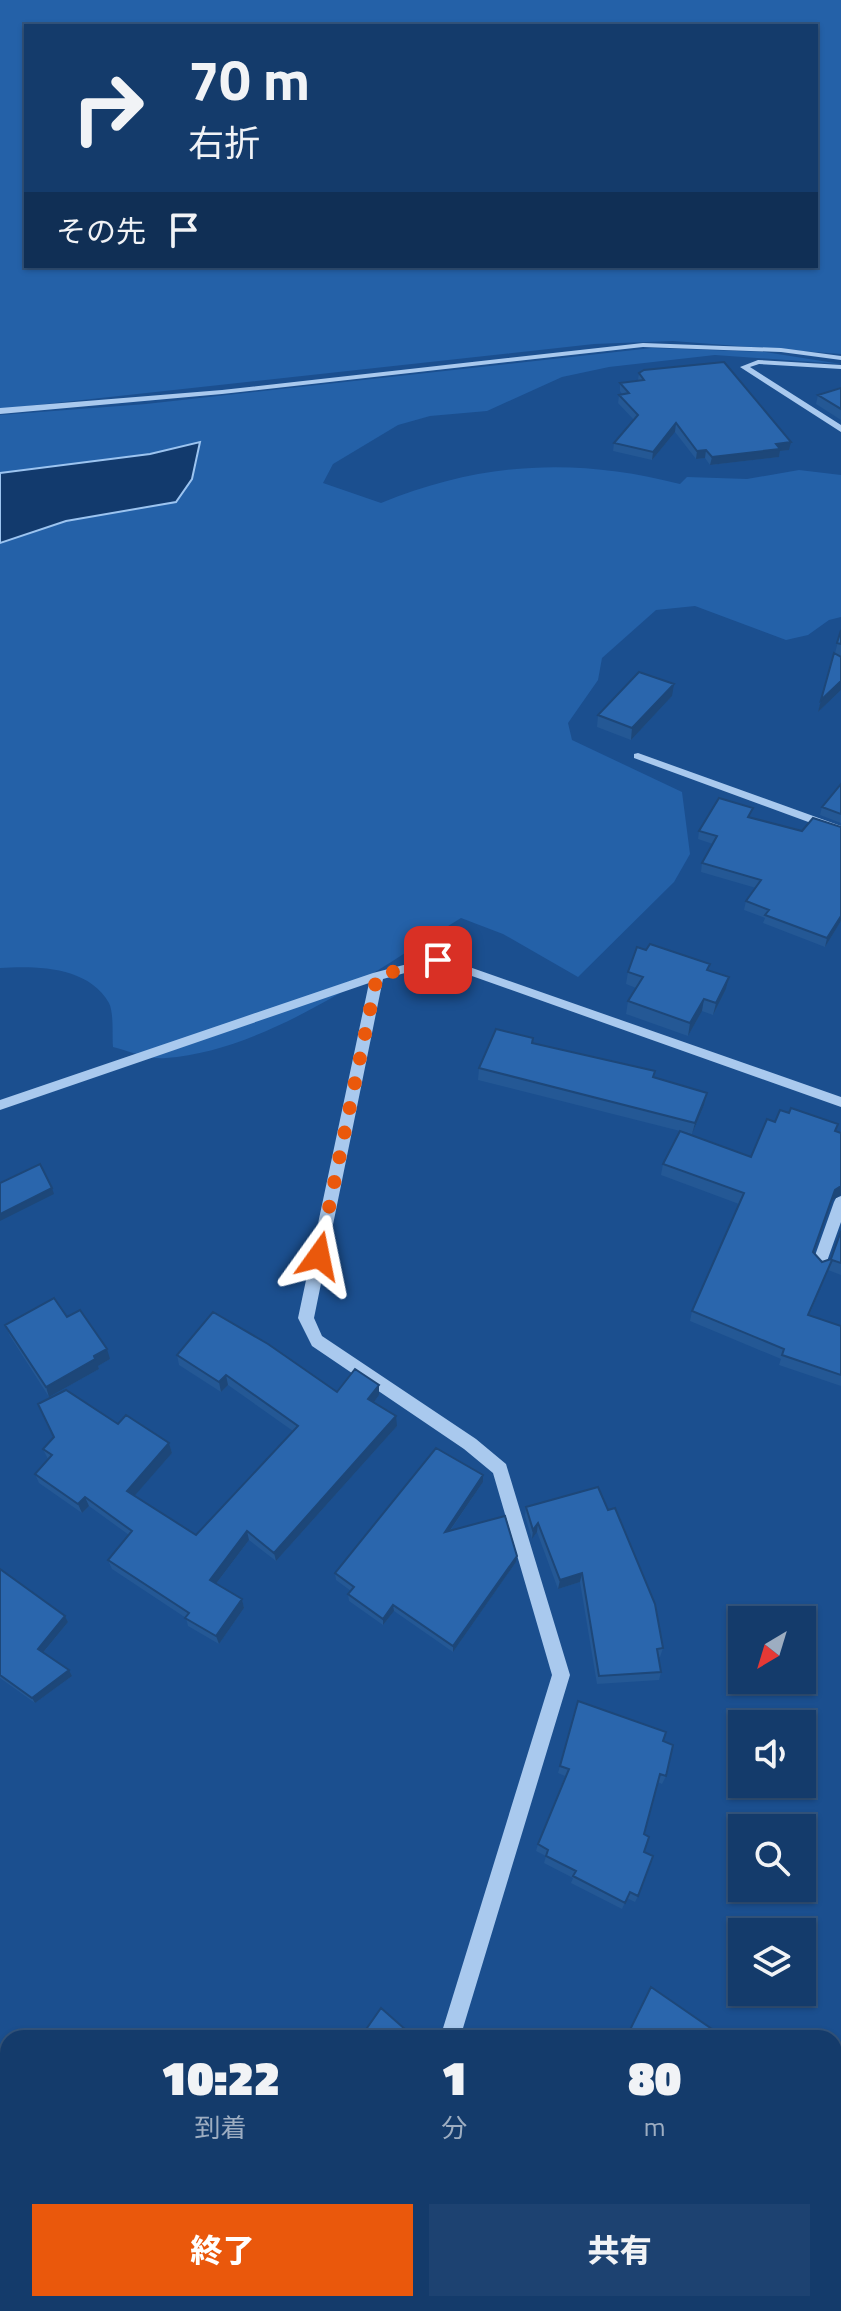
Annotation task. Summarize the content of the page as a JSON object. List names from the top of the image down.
{
  "north": "bottom left",
  "page": {
    "turn": ["70 m", "右折"],
    "then": "その先",
    "eta": [
      "10:22",
      "到着",
      "1",
      "分",
      "80",
      "m"
    ],
    "buttons": ["終了", "共有"]
  }
}
